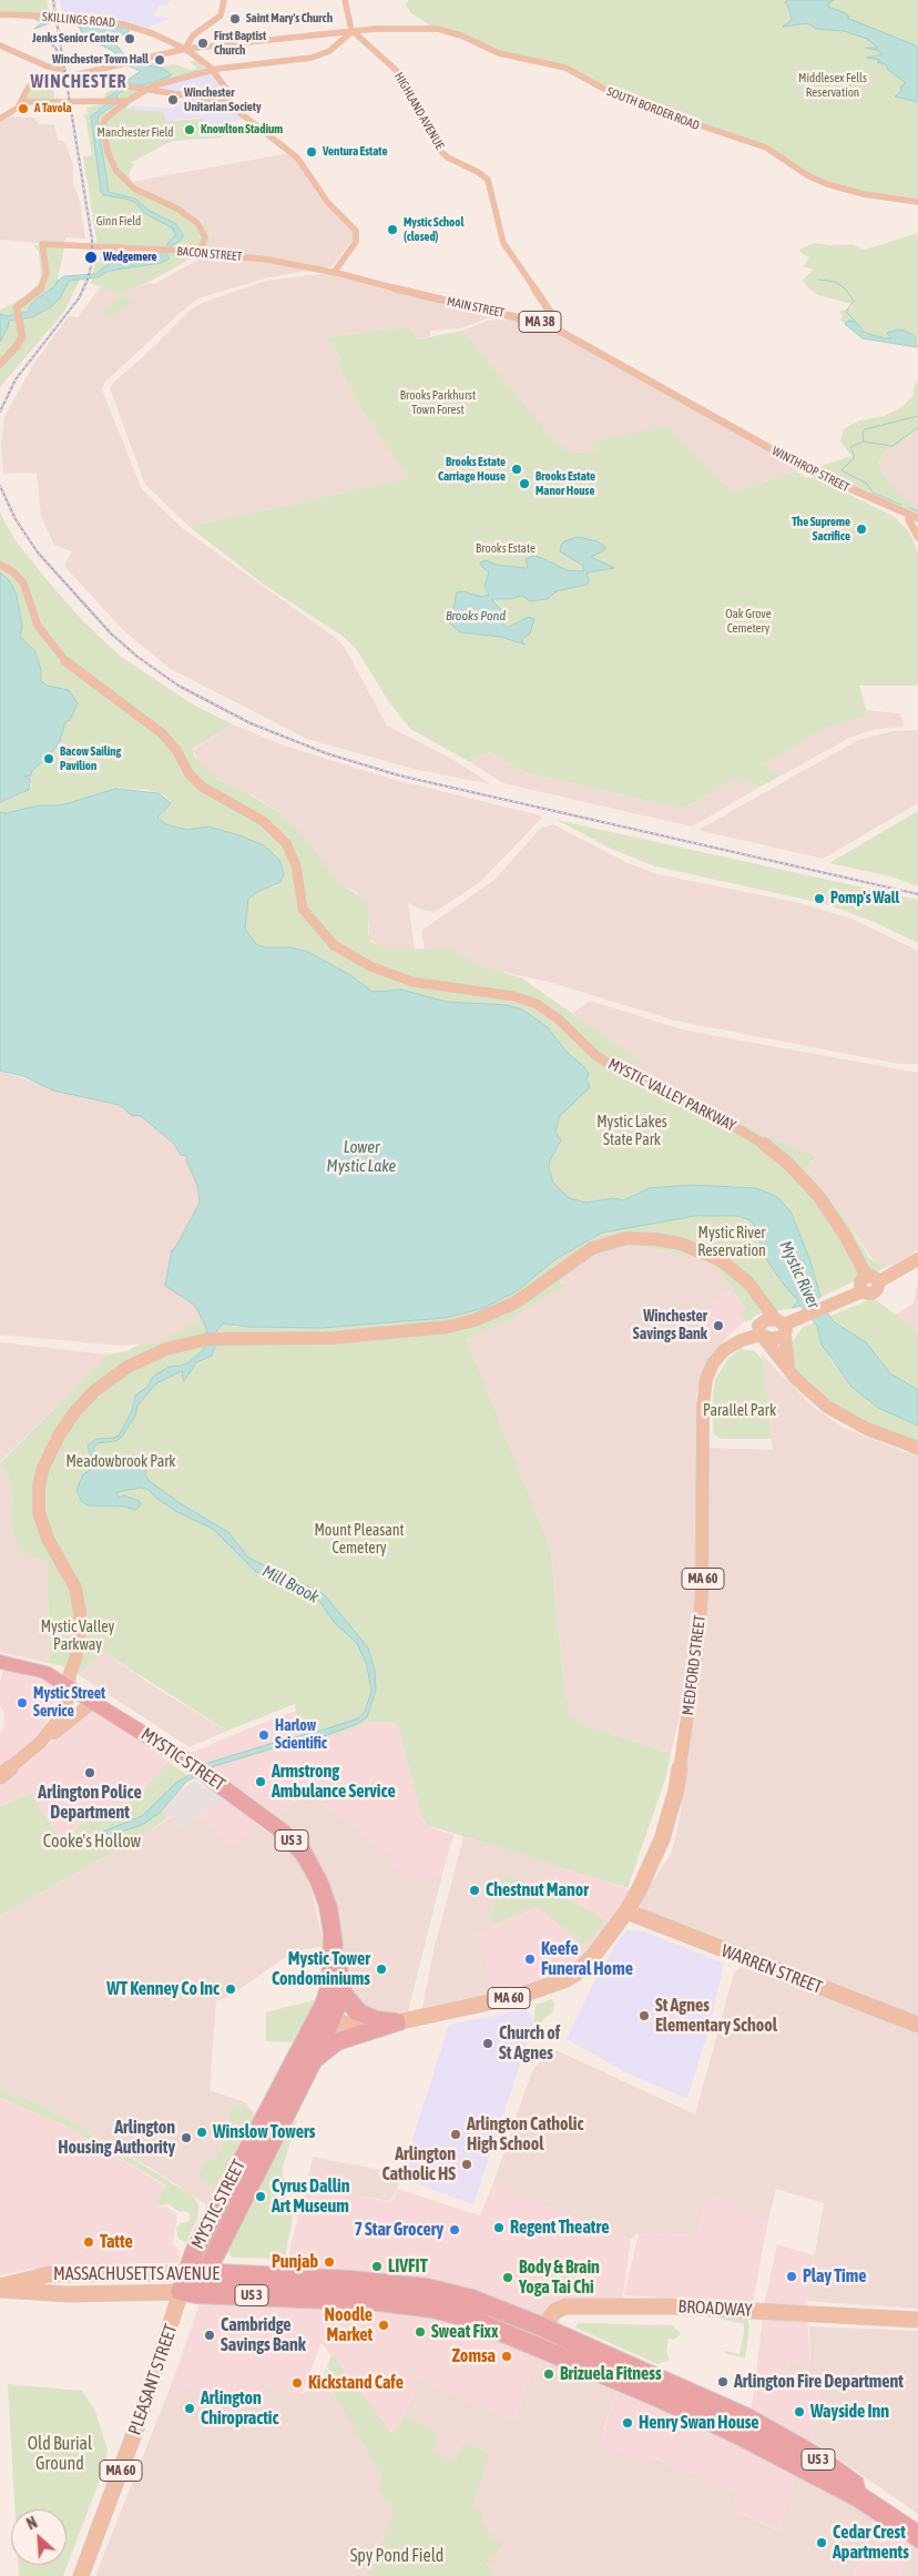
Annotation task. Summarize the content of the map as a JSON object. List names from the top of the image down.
{
  "streets": {
    "highway": [
      "MA 60",
      "MYSTIC STREET",
      "US 3",
      "MASSACHUSETTS AVENUE"
    ],
    "main road": [
      "SKILLINGS ROAD",
      "SOUTH BORDER ROAD",
      "HIGHLAND AVENUE",
      "BACON STREET",
      "MAIN STREET",
      "MA 38",
      "WINTHROP STREET",
      "MYSTIC VALLEY PARKWAY",
      "MEDFORD STREET",
      "WARREN STREET",
      "BROADWAY",
      "PLEASANT STREET"
    ]
  },
  "crossings": [
    ["SKILLINGS ROAD", "SOUTH BORDER ROAD"],
    ["SOUTH BORDER ROAD", "HIGHLAND AVENUE"],
    ["HIGHLAND AVENUE", "MAIN STREET"],
    ["BACON STREET", "MAIN STREET"],
    ["MAIN STREET", "WINTHROP STREET"],
    ["MA 60", "MEDFORD STREET"],
    ["MA 60", "MYSTIC STREET"],
    ["MEDFORD STREET", "WARREN STREET"],
    ["MYSTIC STREET", "MASSACHUSETTS AVENUE"],
    ["MYSTIC STREET", "PLEASANT STREET"],
    ["MASSACHUSETTS AVENUE", "BROADWAY"],
    ["MASSACHUSETTS AVENUE", "PLEASANT STREET"]
  ],
  "districts": ["WINCHESTER"],
  "water": [
    "Brooks Pond",
    "Lower Mystic Lake",
    "Mystic River",
    "Mill Brook"
  ],
  "parks": [
    "Middlesex Fells Reservation",
    "Manchester Field",
    "Ginn Field",
    "Brooks Parkhurst Town Forest",
    "Brooks Estate",
    "Oak Grove Cemetery",
    "Mystic Lakes State Park",
    "Mystic River Reservation",
    "Parallel Park",
    "Meadowbrook Park",
    "Mount Pleasant Cemetery",
    "Mystic Valley Parkway",
    "Cooke's Hollow",
    "Old Burial Ground",
    "Spy Pond Field"
  ],
  "places": [
    "Saint Mary's Church",
    "Jenks Senior Center",
    "First Baptist Church",
    "Winchester Town Hall",
    "Winchester Unitarian Society",
    "A Tavola",
    "Knowlton Stadium",
    "Ventura Estate",
    "Mystic School (closed)",
    "Wedgemere",
    "Brooks Estate Carriage House",
    "Brooks Estate Manor House",
    "The Supreme Sacrifice",
    "Bacow Sailing Pavilion",
    "Pomp's Wall",
    "Winchester Savings Bank",
    "Mystic Street Service",
    "Harlow Scientific",
    "Arlington Police Department",
    "Armstrong Ambulance Service",
    "Chestnut Manor",
    "Keefe Funeral Home",
    "Mystic Tower Condominiums",
    "WT Kenney Co Inc",
    "St Agnes Elementary School",
    "Church of St Agnes",
    "Winslow Towers",
    "Arlington Catholic High School",
    "Arlington Housing Authority",
    "Arlington Catholic HS",
    "Cyrus Dallin Art Museum",
    "Regent Theatre",
    "7 Star Grocery",
    "Tatte",
    "Punjab",
    "LIVFIT",
    "Play Time",
    "Body & Brain Yoga Tai Chi",
    "Noodle Market",
    "Sweat Fixx",
    "Cambridge Savings Bank",
    "Zomsa",
    "Brizuela Fitness",
    "Arlington Fire Department",
    "Kickstand Cafe",
    "Arlington Chiropractic",
    "Wayside Inn",
    "Henry Swan House",
    "Cedar Crest Apartments"
  ],
  "north": "top left"
}
